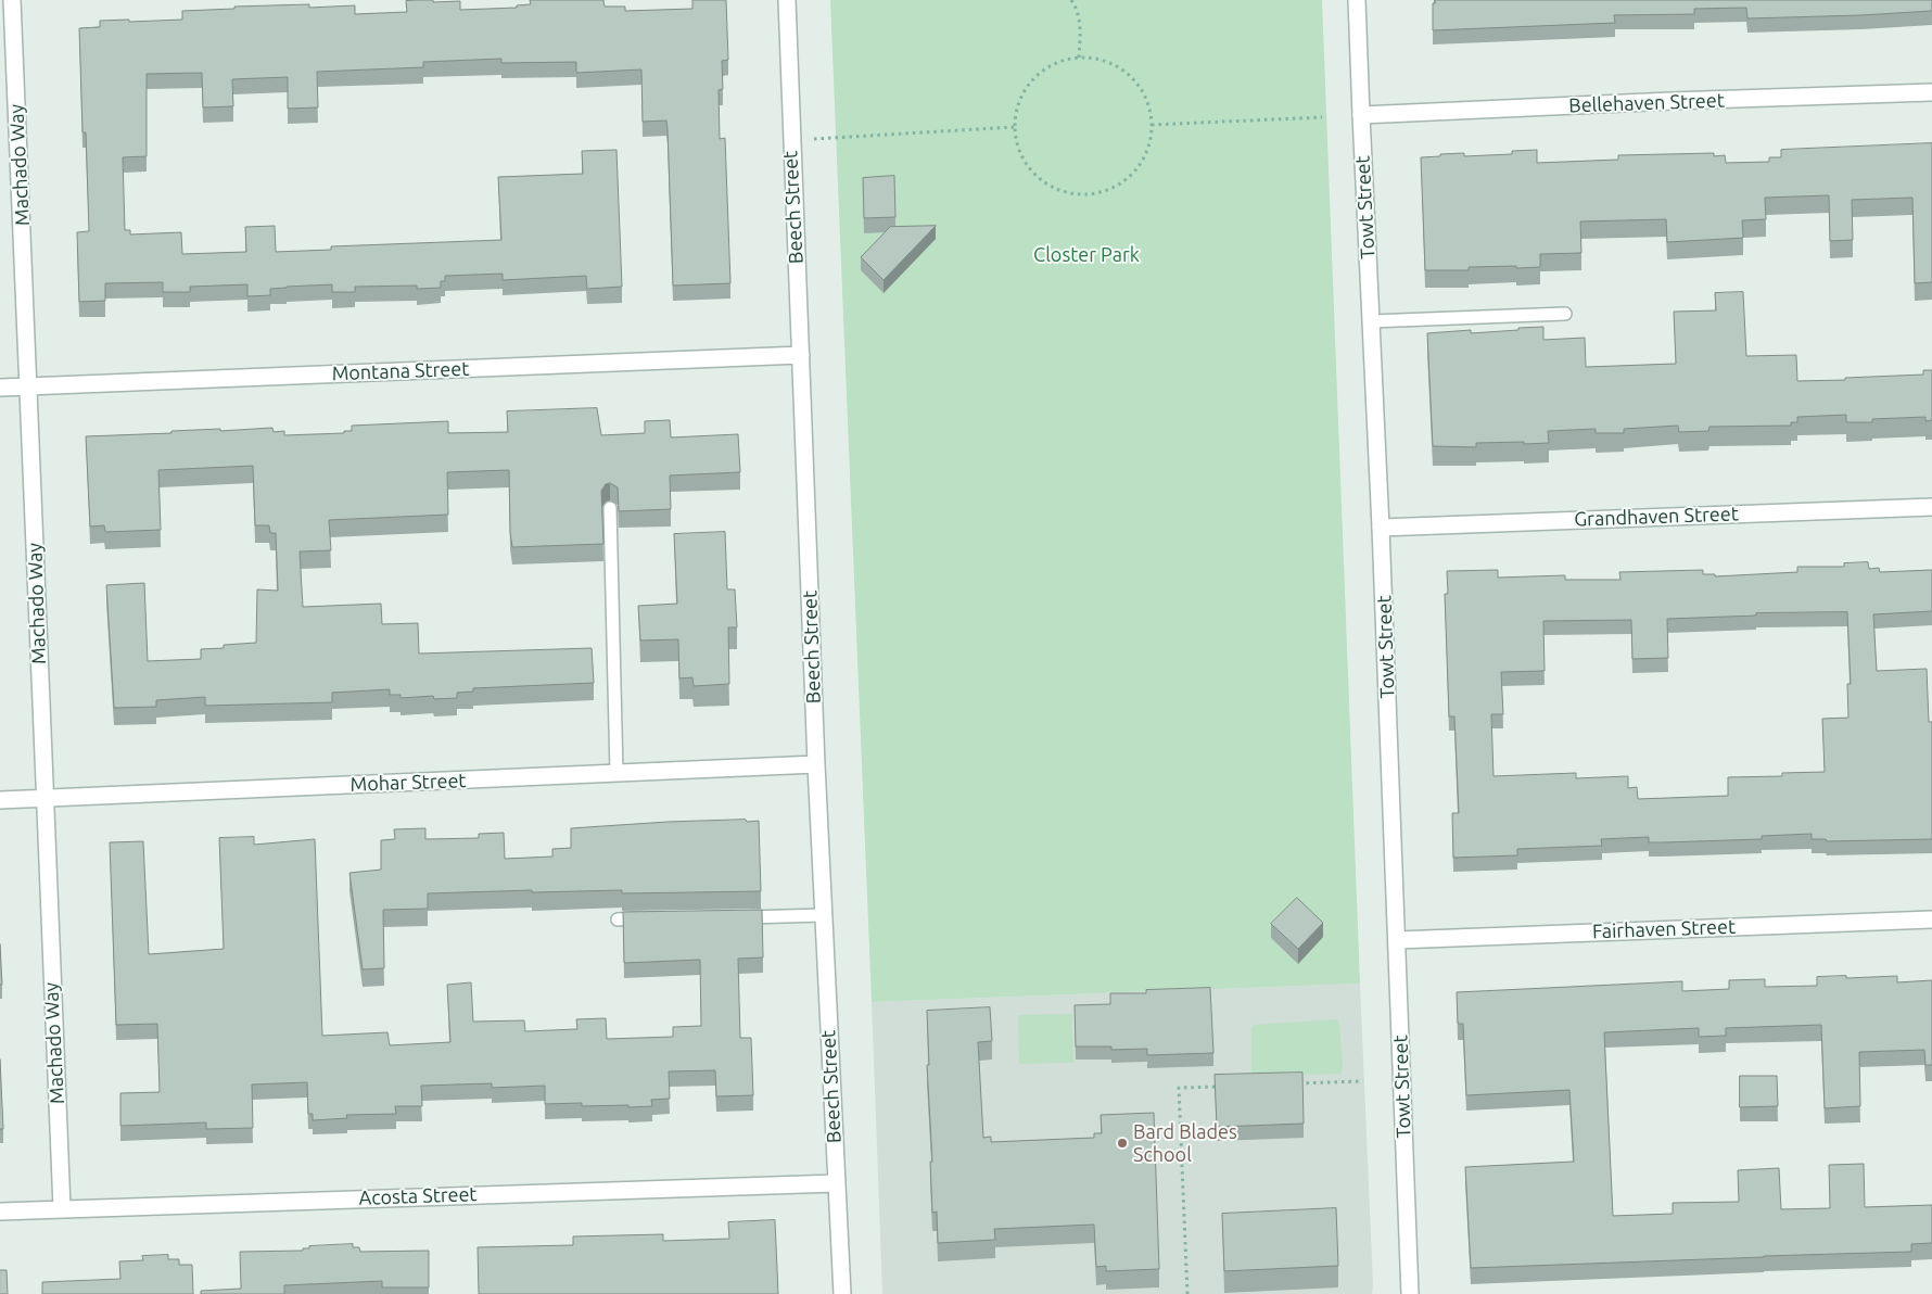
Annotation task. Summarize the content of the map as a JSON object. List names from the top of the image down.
{
  "streets": {
    "street": [
      "Bellehaven Street",
      "Machado Way",
      "Beech Street",
      "Towt Street",
      "Montana Street",
      "Grandhaven Street",
      "Mohar Street",
      "Fairhaven Street",
      "Acosta Street"
    ]
  },
  "crossings": [
    ["Bellehaven Street", "Towt Street"],
    ["Machado Way", "Montana Street"],
    ["Machado Way", "Mohar Street"],
    ["Machado Way", "Acosta Street"],
    ["Beech Street", "Montana Street"],
    ["Beech Street", "Mohar Street"],
    ["Beech Street", "Acosta Street"],
    ["Towt Street", "Grandhaven Street"],
    ["Towt Street", "Fairhaven Street"]
  ],
  "parks": ["Closter Park"],
  "places": ["Bard Blades School"]
}
